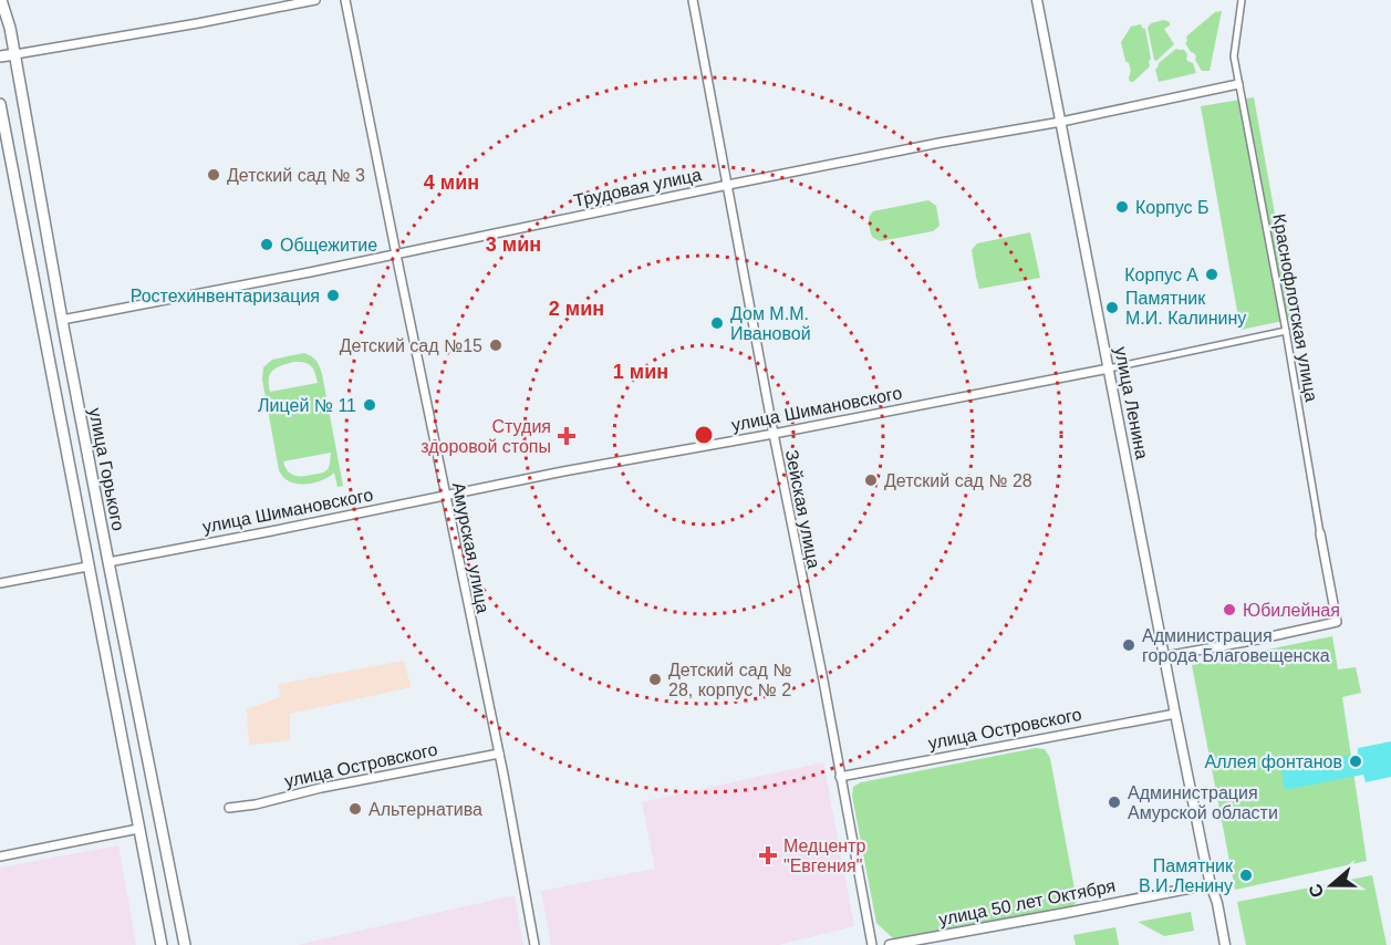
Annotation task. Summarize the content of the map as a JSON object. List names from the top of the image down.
{
  "streets": {
    "main road": [
      "Трудовая улица",
      "улица Ленина",
      "улица Шимановского",
      "улица Горького",
      "улица 50 лет Октября"
    ],
    "street": [
      "Краснофлотская улица",
      "Зейская улица",
      "Амурская улица",
      "улица Островского"
    ]
  },
  "crossings": [
    ["Трудовая улица", "Краснофлотская улица"],
    ["Трудовая улица", "улица Ленина"],
    ["Трудовая улица", "улица Горького"],
    ["Трудовая улица", "Зейская улица"],
    ["Трудовая улица", "Амурская улица"],
    ["Краснофлотская улица", "улица Ленина"],
    ["Краснофлотская улица", "улица Шимановского"],
    ["улица Ленина", "улица Шимановского"],
    ["улица Ленина", "улица Островского"],
    ["улица Ленина", "улица 50 лет Октября"],
    ["улица Шимановского", "улица Горького"],
    ["улица Шимановского", "Зейская улица"],
    ["улица Шимановского", "Амурская улица"],
    ["Зейская улица", "улица Островского"],
    ["Амурская улица", "улица Островского"]
  ],
  "places": {
    "other": [
      "Детский сад № 3",
      "Корпус Б",
      "Общежитие",
      "Корпус А",
      "Ростехинвентаризация",
      "Памятник М.И. Калинину",
      "Дом М.М. Ивановой",
      "Детский сад №15",
      "Лицей № 11",
      "Детский сад № 28",
      "Юбилейная",
      "Администрация города Благовещенска",
      "Детский сад № 28, корпус № 2",
      "Аллея фонтанов",
      "Администрация Амурской области",
      "Альтернатива",
      "Памятник В.И.Ленину"
    ],
    "health": ["Студия здоровой стопы", "Медцентр \"Евгения\""]
  },
  "north": "left",
  "rings": [
    "4 мин",
    "3 мин",
    "2 мин",
    "1 мин"
  ]
}
